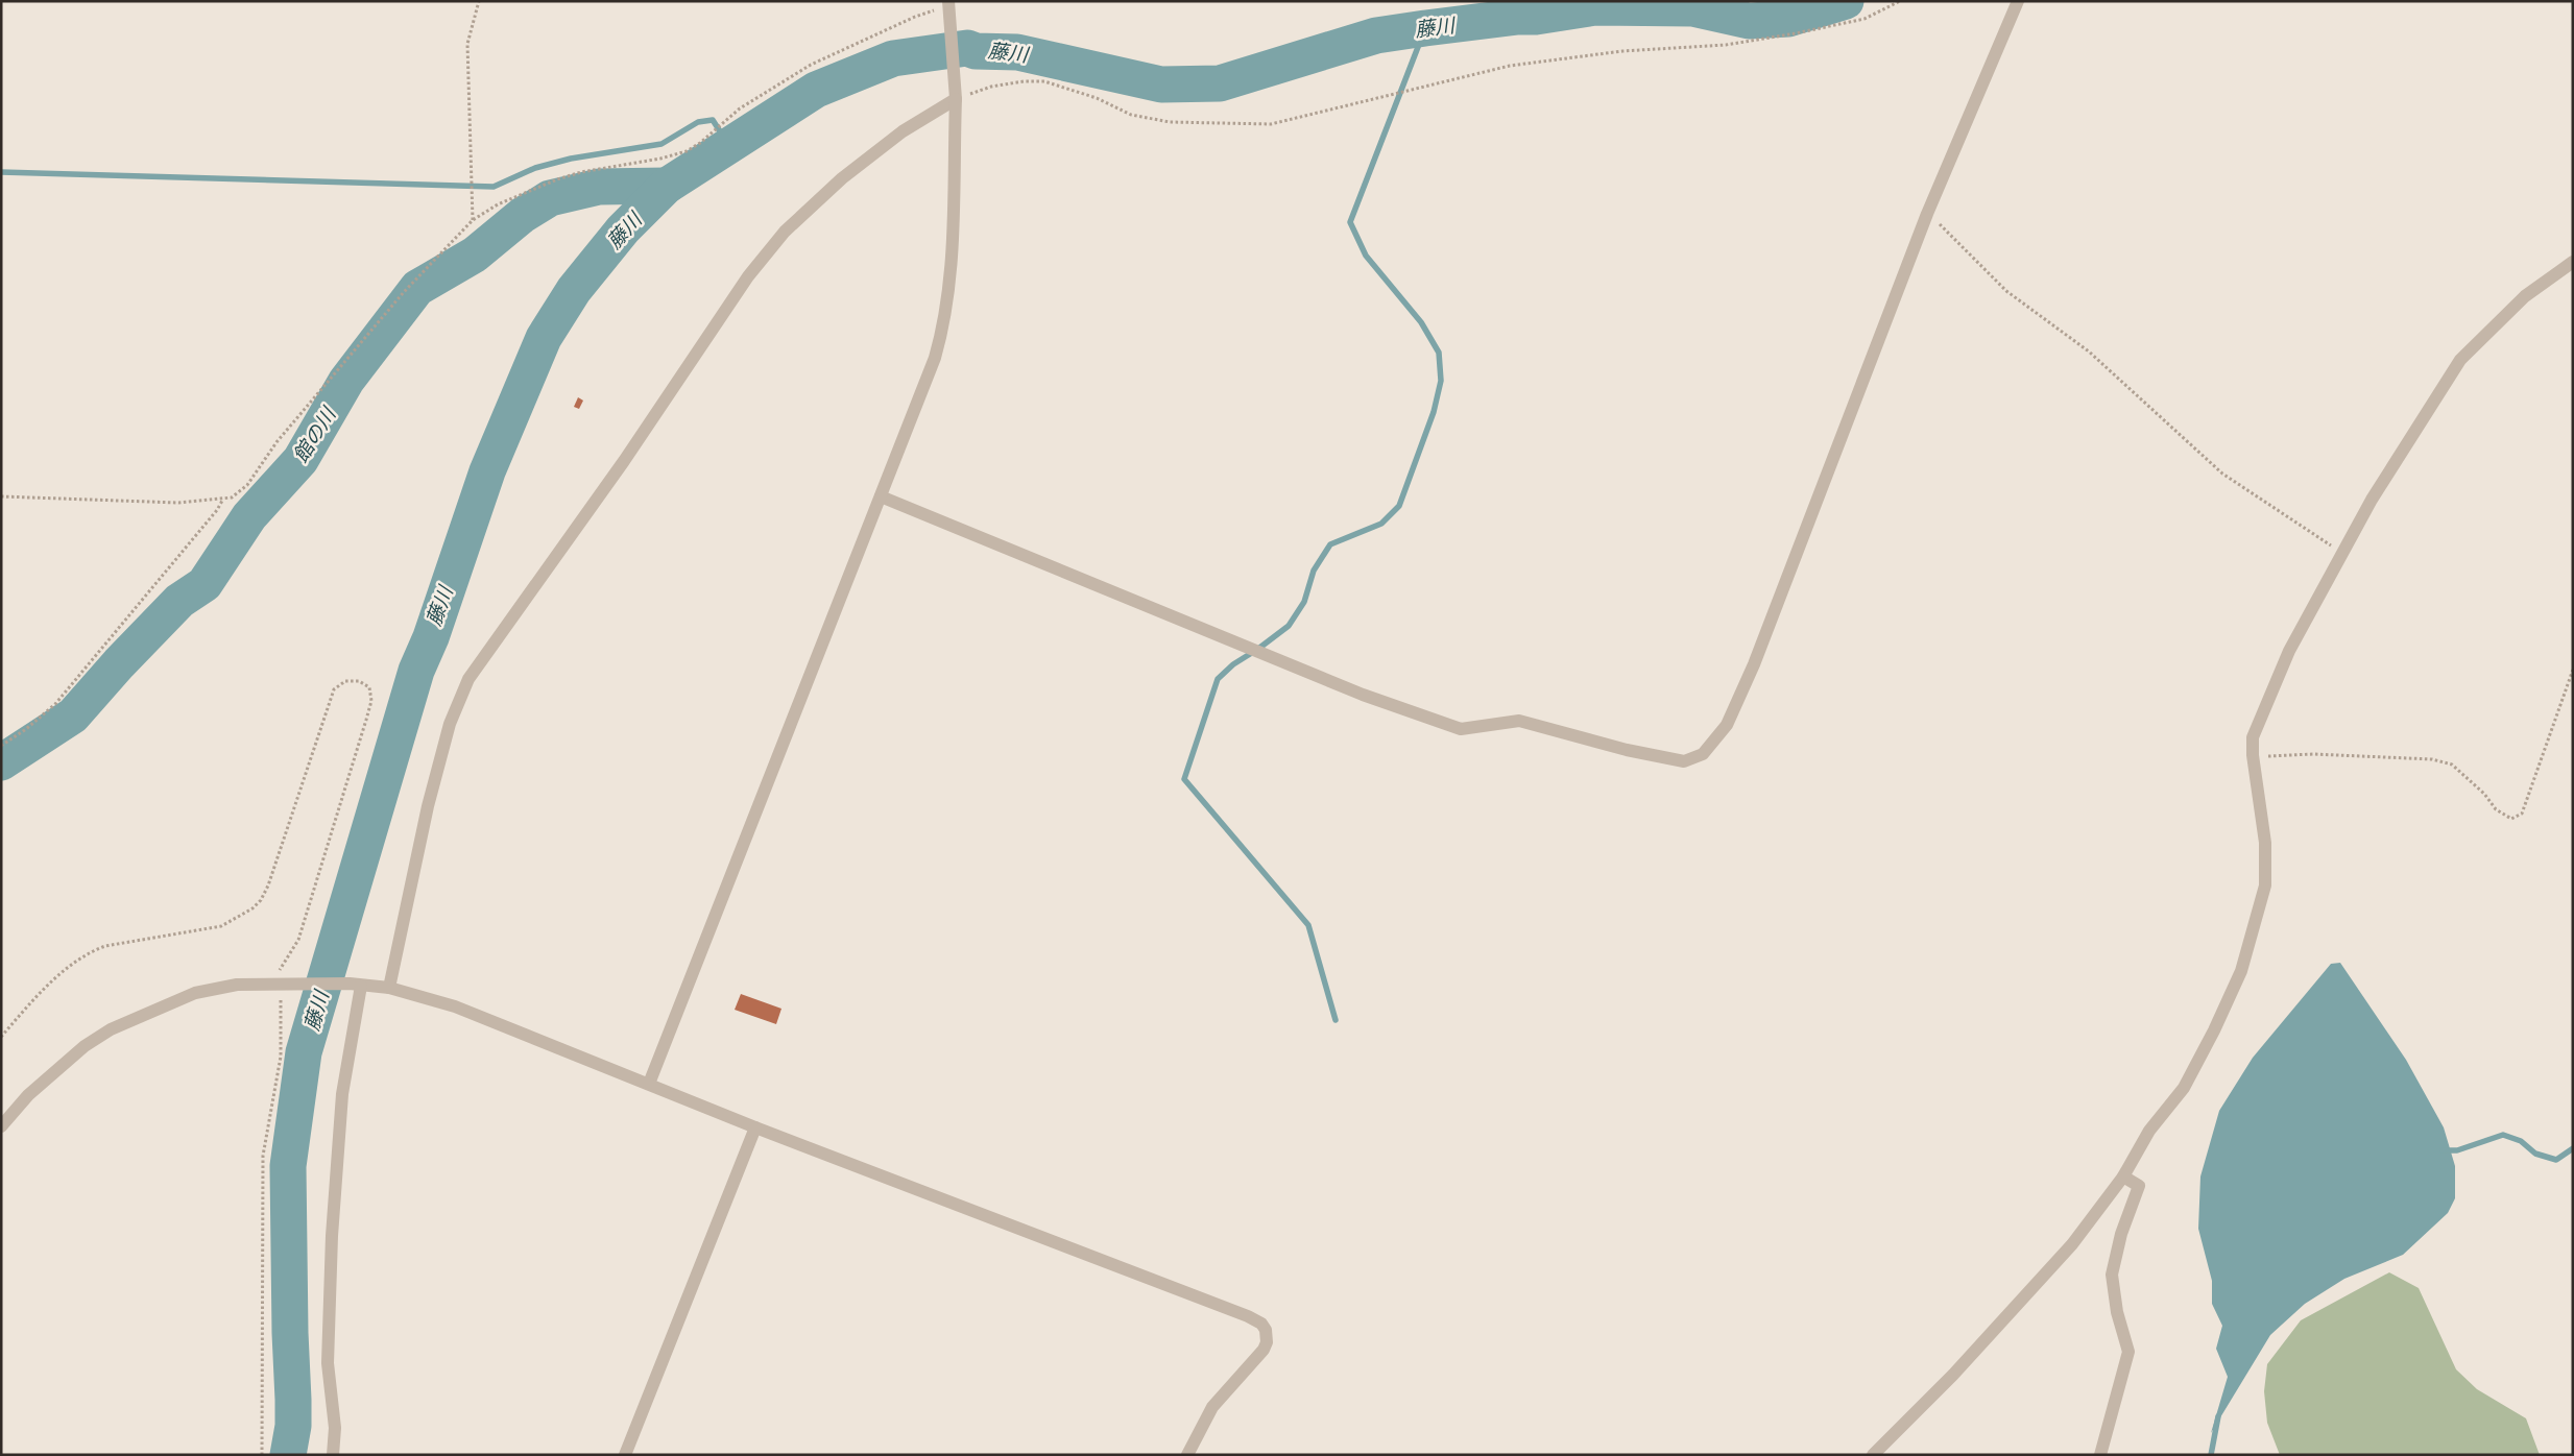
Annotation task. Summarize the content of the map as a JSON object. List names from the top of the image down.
{
  "water": ["藤川", "館の川"]
}
